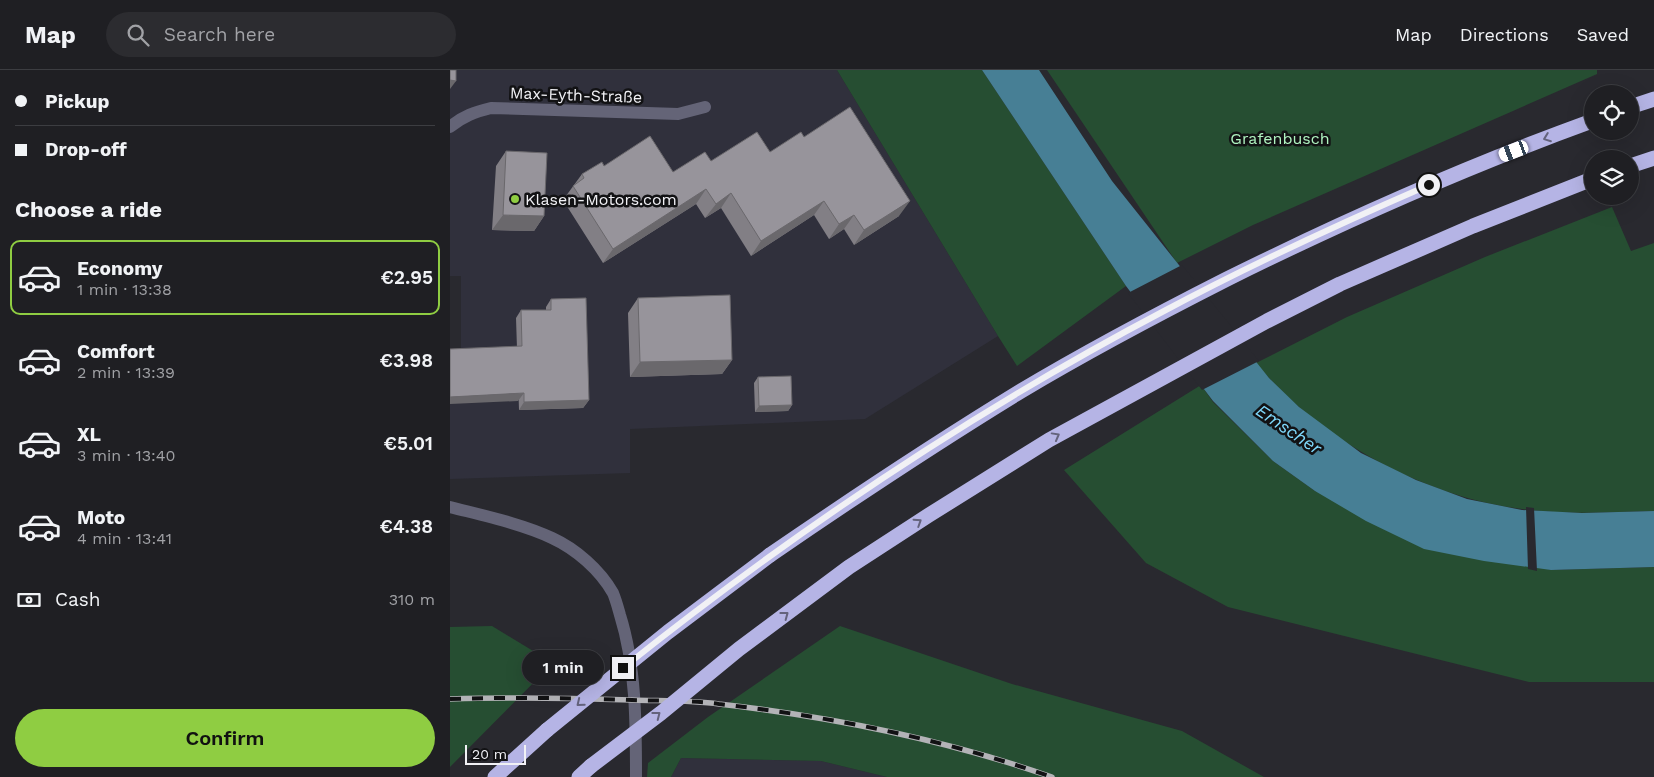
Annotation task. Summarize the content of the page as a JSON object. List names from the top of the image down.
{
  "streets": {
    "street": ["Max-Eyth-Straße"]
  },
  "water": ["Emscher"],
  "parks": ["Grafenbusch"],
  "places": ["Klasen-Motors.com"],
  "scale_bar": "20 m",
  "page": {
    "header": "Map",
    "search": "Search here",
    "nav": ["Map", "Directions", "Saved"],
    "banner": ["Pickup", "Drop-off"],
    "heading": "Choose a ride",
    "list": [
      {
        "name": "Economy",
        "note": "1 min · 13:38",
        "value": "€2.95"
      },
      {
        "name": "Comfort",
        "note": "2 min · 13:39",
        "value": "€3.98"
      },
      {
        "name": "XL",
        "note": "3 min · 13:40",
        "value": "€5.01"
      },
      {
        "name": "Moto",
        "note": "4 min · 13:41",
        "value": "€4.38"
      }
    ],
    "pay": ["Cash", "310 m"],
    "bubble": "1 min",
    "buttons": "Confirm",
    "scale": "20 m"
  }
}
